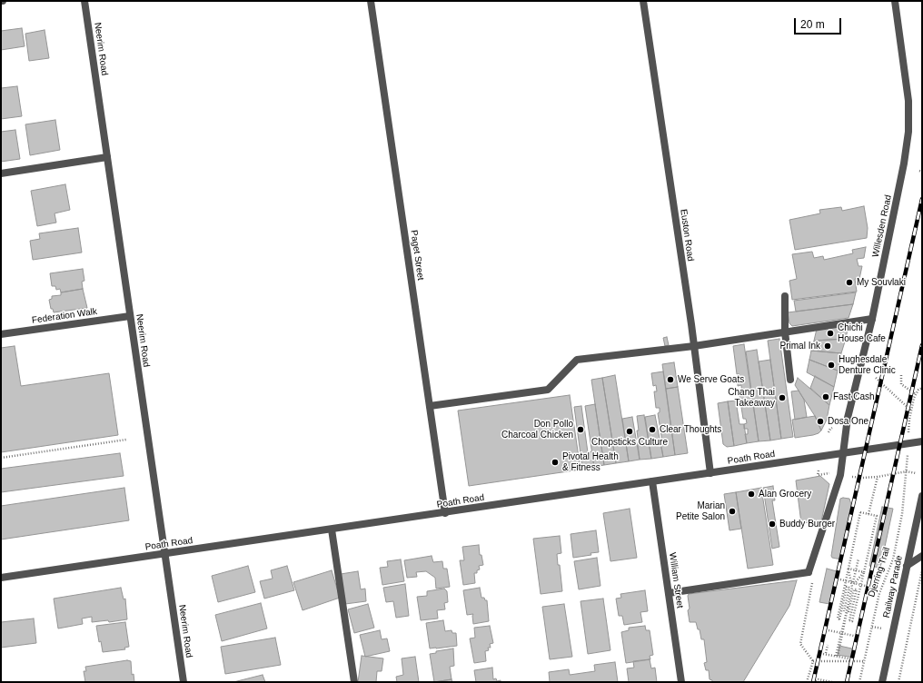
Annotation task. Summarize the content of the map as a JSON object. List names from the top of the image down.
{
  "streets": {
    "street": [
      "Neerim Road",
      "Willesden Road",
      "Euston Road",
      "Paget Street",
      "Federation Walk",
      "Poath Road",
      "William Street",
      "Railway Parade"
    ],
    "path": ["Djerring Trail"]
  },
  "crossings": [
    ["Neerim Road", "Federation Walk"],
    ["Neerim Road", "Poath Road"],
    ["Willesden Road", "Poath Road"],
    ["Euston Road", "Poath Road"],
    ["Paget Street", "Poath Road"],
    ["Poath Road", "William Street"]
  ],
  "places": [
    "My Souvlaki",
    "Chichi House Cafe",
    "Primal Ink",
    "Hughesdale Denture Clinic",
    "We Serve Goats",
    "Fast Cash",
    "Chang Thai Takeaway",
    "Dosa One",
    "Don Pollo Charcoal Chicken",
    "Clear Thoughts",
    "Chopsticks Culture",
    "Pivotal Health & Fitness",
    "Alan Grocery",
    "Marian Petite Salon",
    "Buddy Burger"
  ],
  "scale_bar": "20 m"
}
